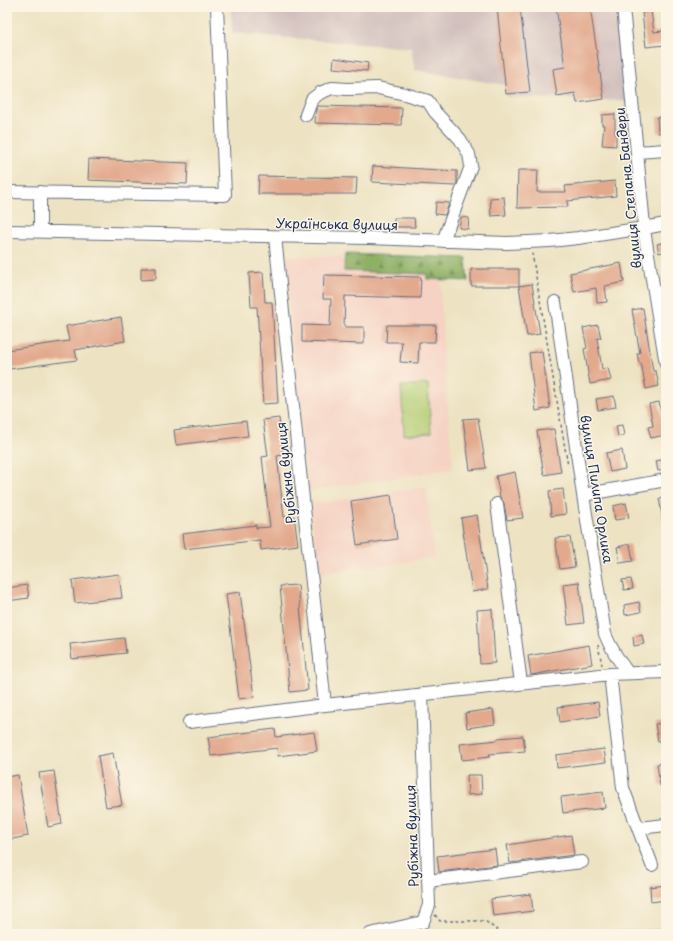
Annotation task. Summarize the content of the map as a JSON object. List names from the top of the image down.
{
  "streets": {
    "street": [
      "вулиця Степана Бандери",
      "Українська вулиця",
      "Рубіжна вулиця",
      "вулиця Пилипа Орлика"
    ]
  },
  "crossings": [
    ["вулиця Степана Бандери", "Українська вулиця"],
    ["Українська вулиця", "Рубіжна вулиця"]
  ]
}
